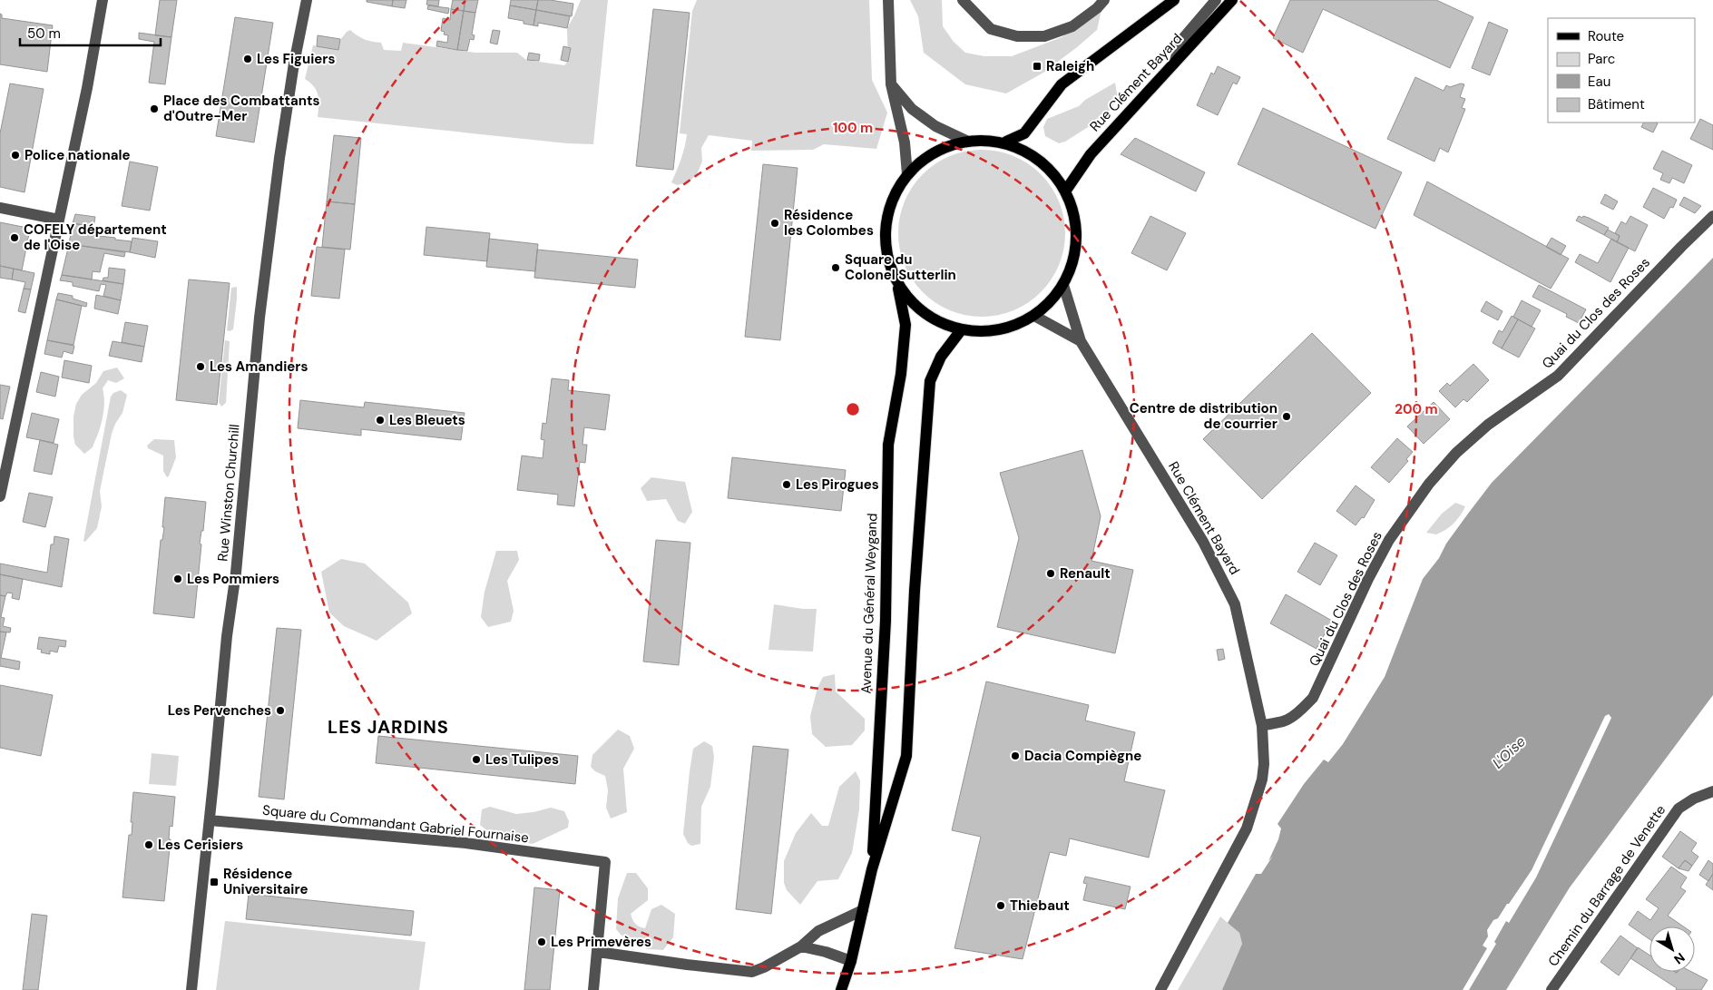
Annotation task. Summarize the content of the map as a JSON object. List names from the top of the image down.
{
  "streets": {
    "main road": ["Rue Clément Bayard", "Avenue du Général Weygand"],
    "street": [
      "Quai du Clos des Roses",
      "Rue Winston Churchill",
      "Square du Commandant Gabriel Fournaise",
      "Chemin du Barrage de Venette"
    ]
  },
  "crossings": [
    ["Rue Clément Bayard", "Quai du Clos des Roses"],
    ["Rue Winston Churchill", "Square du Commandant Gabriel Fournaise"]
  ],
  "districts": ["LES JARDINS"],
  "water": ["L'Oise"],
  "places": {
    "other": [
      "Les Figuiers",
      "Place des Combattants d'Outre-Mer",
      "Police nationale",
      "Résidence les Colombes",
      "COFELY département de l'Oise",
      "Square du Colonel Sutterlin",
      "Les Amandiers",
      "Centre de distribution de courrier",
      "Les Bleuets",
      "Les Pirogues",
      "Renault",
      "Les Pommiers",
      "Les Pervenches",
      "Dacia Compiègne",
      "Les Tulipes",
      "Les Cerisiers",
      "Thiebaut",
      "Les Primevères"
    ],
    "transit": ["Raleigh", "Résidence Universitaire"]
  },
  "legend": [
    "Route",
    "Parc",
    "Eau",
    "Bâtiment"
  ],
  "scale_bar": "50 m",
  "north": "bottom right",
  "rings": ["100 m", "200 m"]
}
